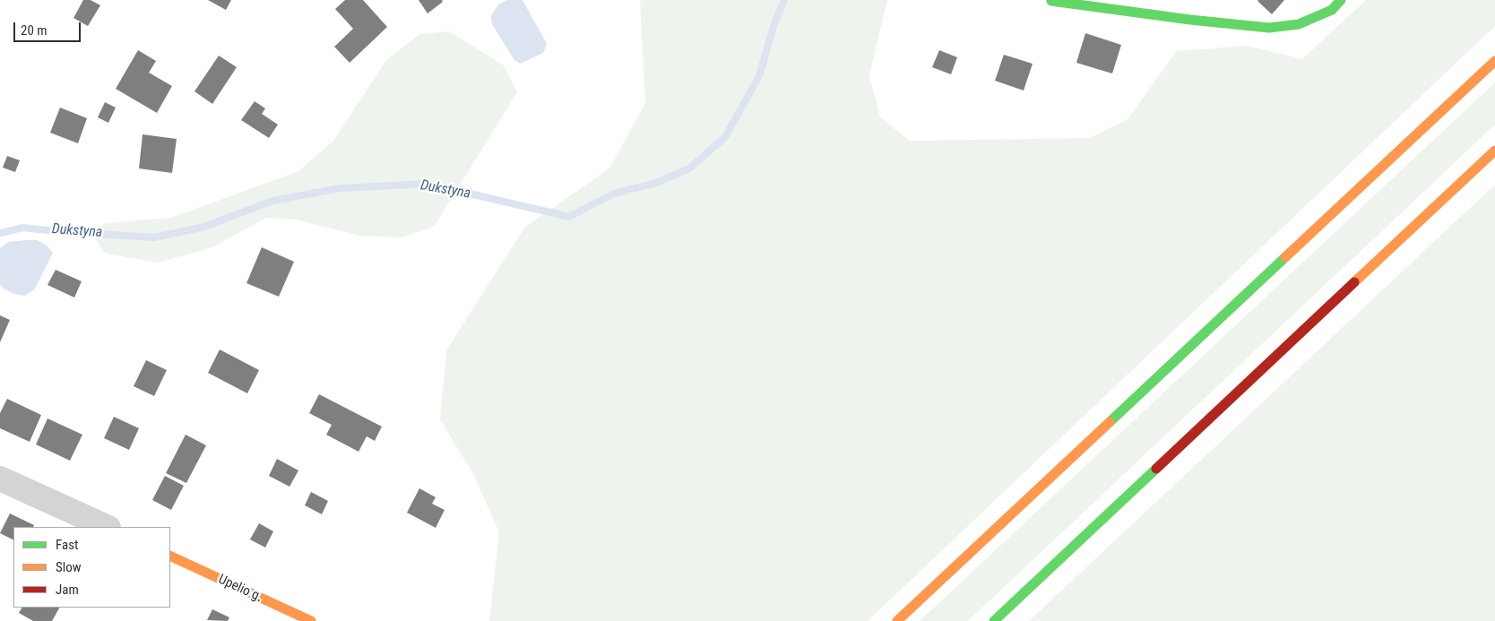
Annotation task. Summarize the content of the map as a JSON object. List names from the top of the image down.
{
  "streets": {
    "main road": ["Upelio g."]
  },
  "water": ["Dukstyna"],
  "legend": ["Fast", "Slow", "Jam"],
  "scale_bar": "20 m"
}
